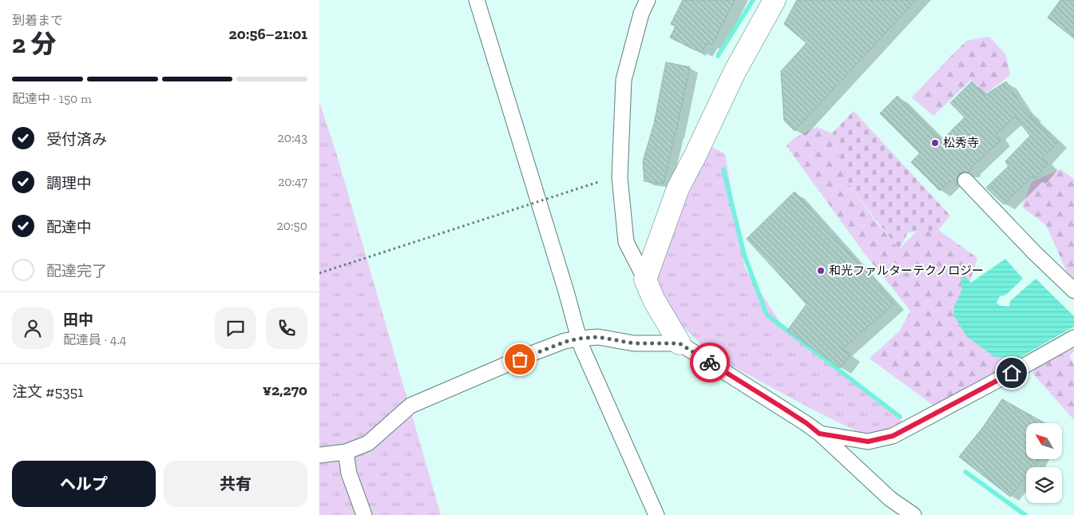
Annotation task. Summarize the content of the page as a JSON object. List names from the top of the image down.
{
  "places": ["松秀寺", "和光ファルターテクノロジー"],
  "north": "top left",
  "page": {
    "heading": ["2 分", "到着まで", "20:56–21:01"],
    "panel": [
      "田中",
      "配達員 · 4.4",
      "注文 #5351",
      "¥2,270"
    ],
    "bar": "配達中 · 150 m",
    "list": [
      ["受付済み", "20:43"],
      ["調理中", "20:47"],
      ["配達中", "20:50"],
      "配達完了"
    ],
    "buttons": ["ヘルプ", "共有"]
  }
}
